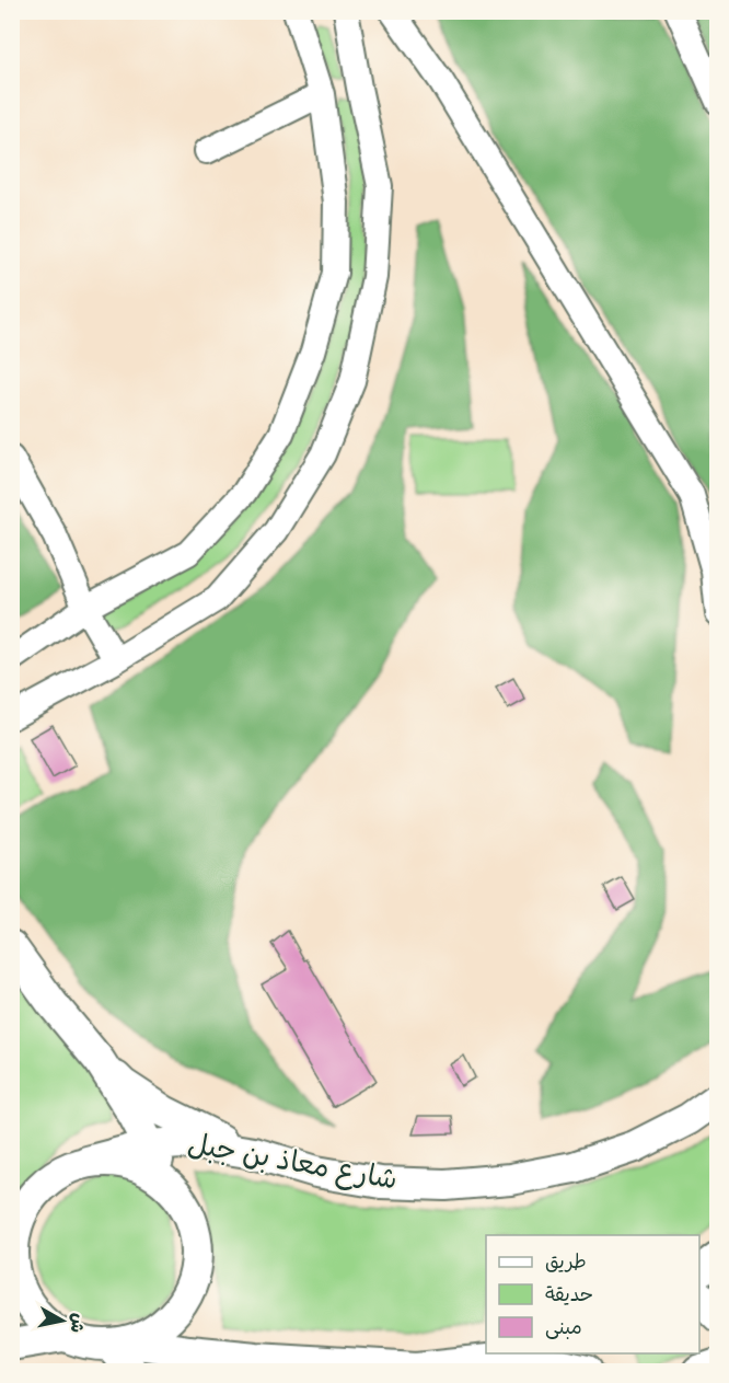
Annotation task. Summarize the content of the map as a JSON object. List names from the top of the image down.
{
  "streets": {
    "main road": ["شارع معاذ بن جبل"]
  },
  "legend": ["طريق", "حديقة", "مبنى"],
  "north": "right"
}
